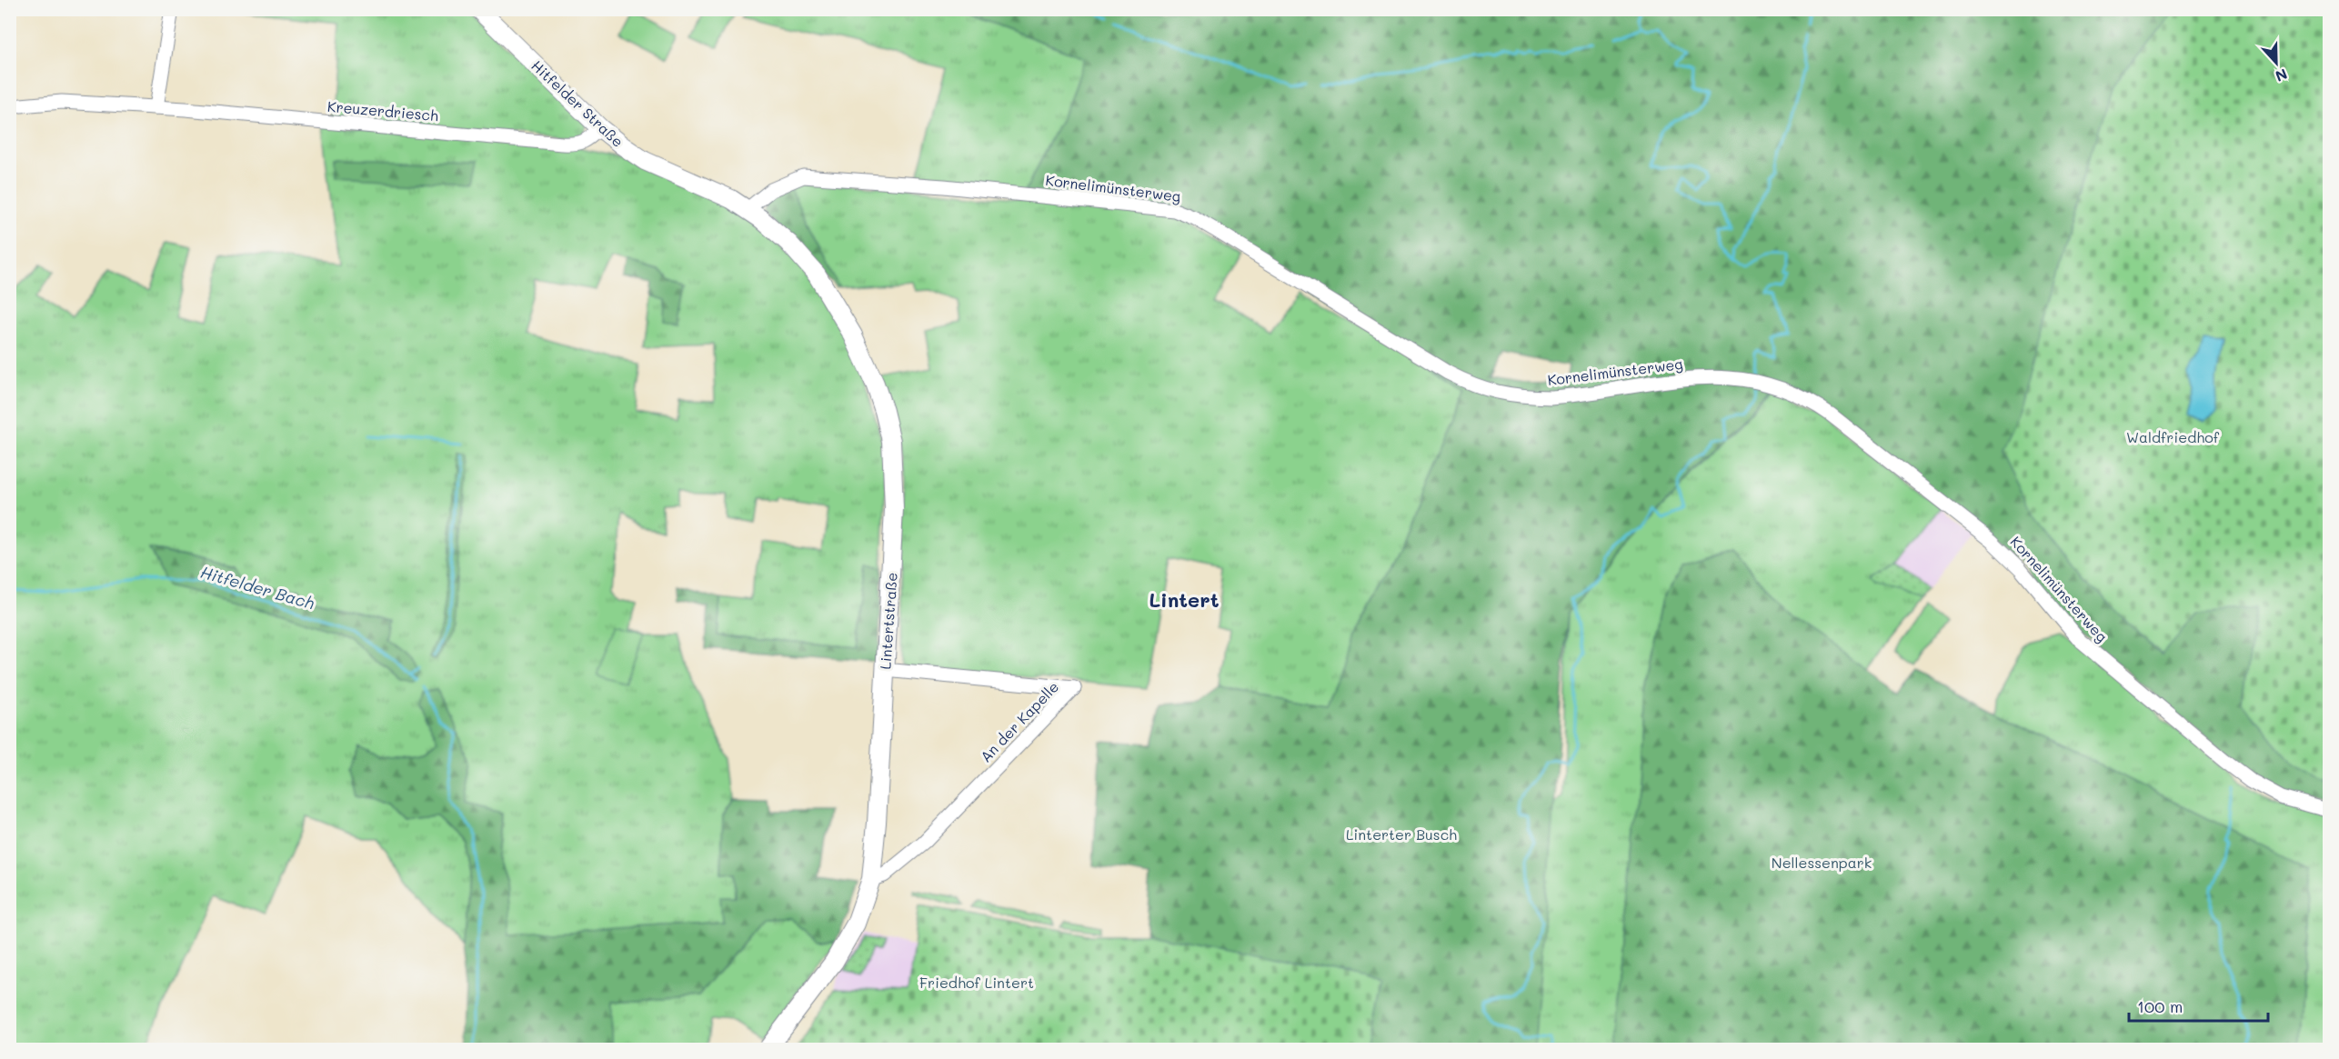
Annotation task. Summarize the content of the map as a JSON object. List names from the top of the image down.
{
  "streets": {
    "main road": ["Hitfelder Straße", "Lintertstraße"],
    "street": ["Kreuzerdriesch", "Kornelimünsterweg", "An der Kapelle"]
  },
  "crossings": [
    ["Hitfelder Straße", "Kreuzerdriesch"],
    ["Hitfelder Straße", "Kornelimünsterweg"],
    ["Hitfelder Straße", "Lintertstraße"],
    ["Kornelimünsterweg", "Lintertstraße"],
    ["Lintertstraße", "An der Kapelle"]
  ],
  "districts": ["Lintert"],
  "water": ["Hitfelder Bach"],
  "parks": [
    "Waldfriedhof",
    "Linterter Busch",
    "Nellessenpark",
    "Friedhof Lintert"
  ],
  "scale_bar": "100 m",
  "north": "bottom"
}
